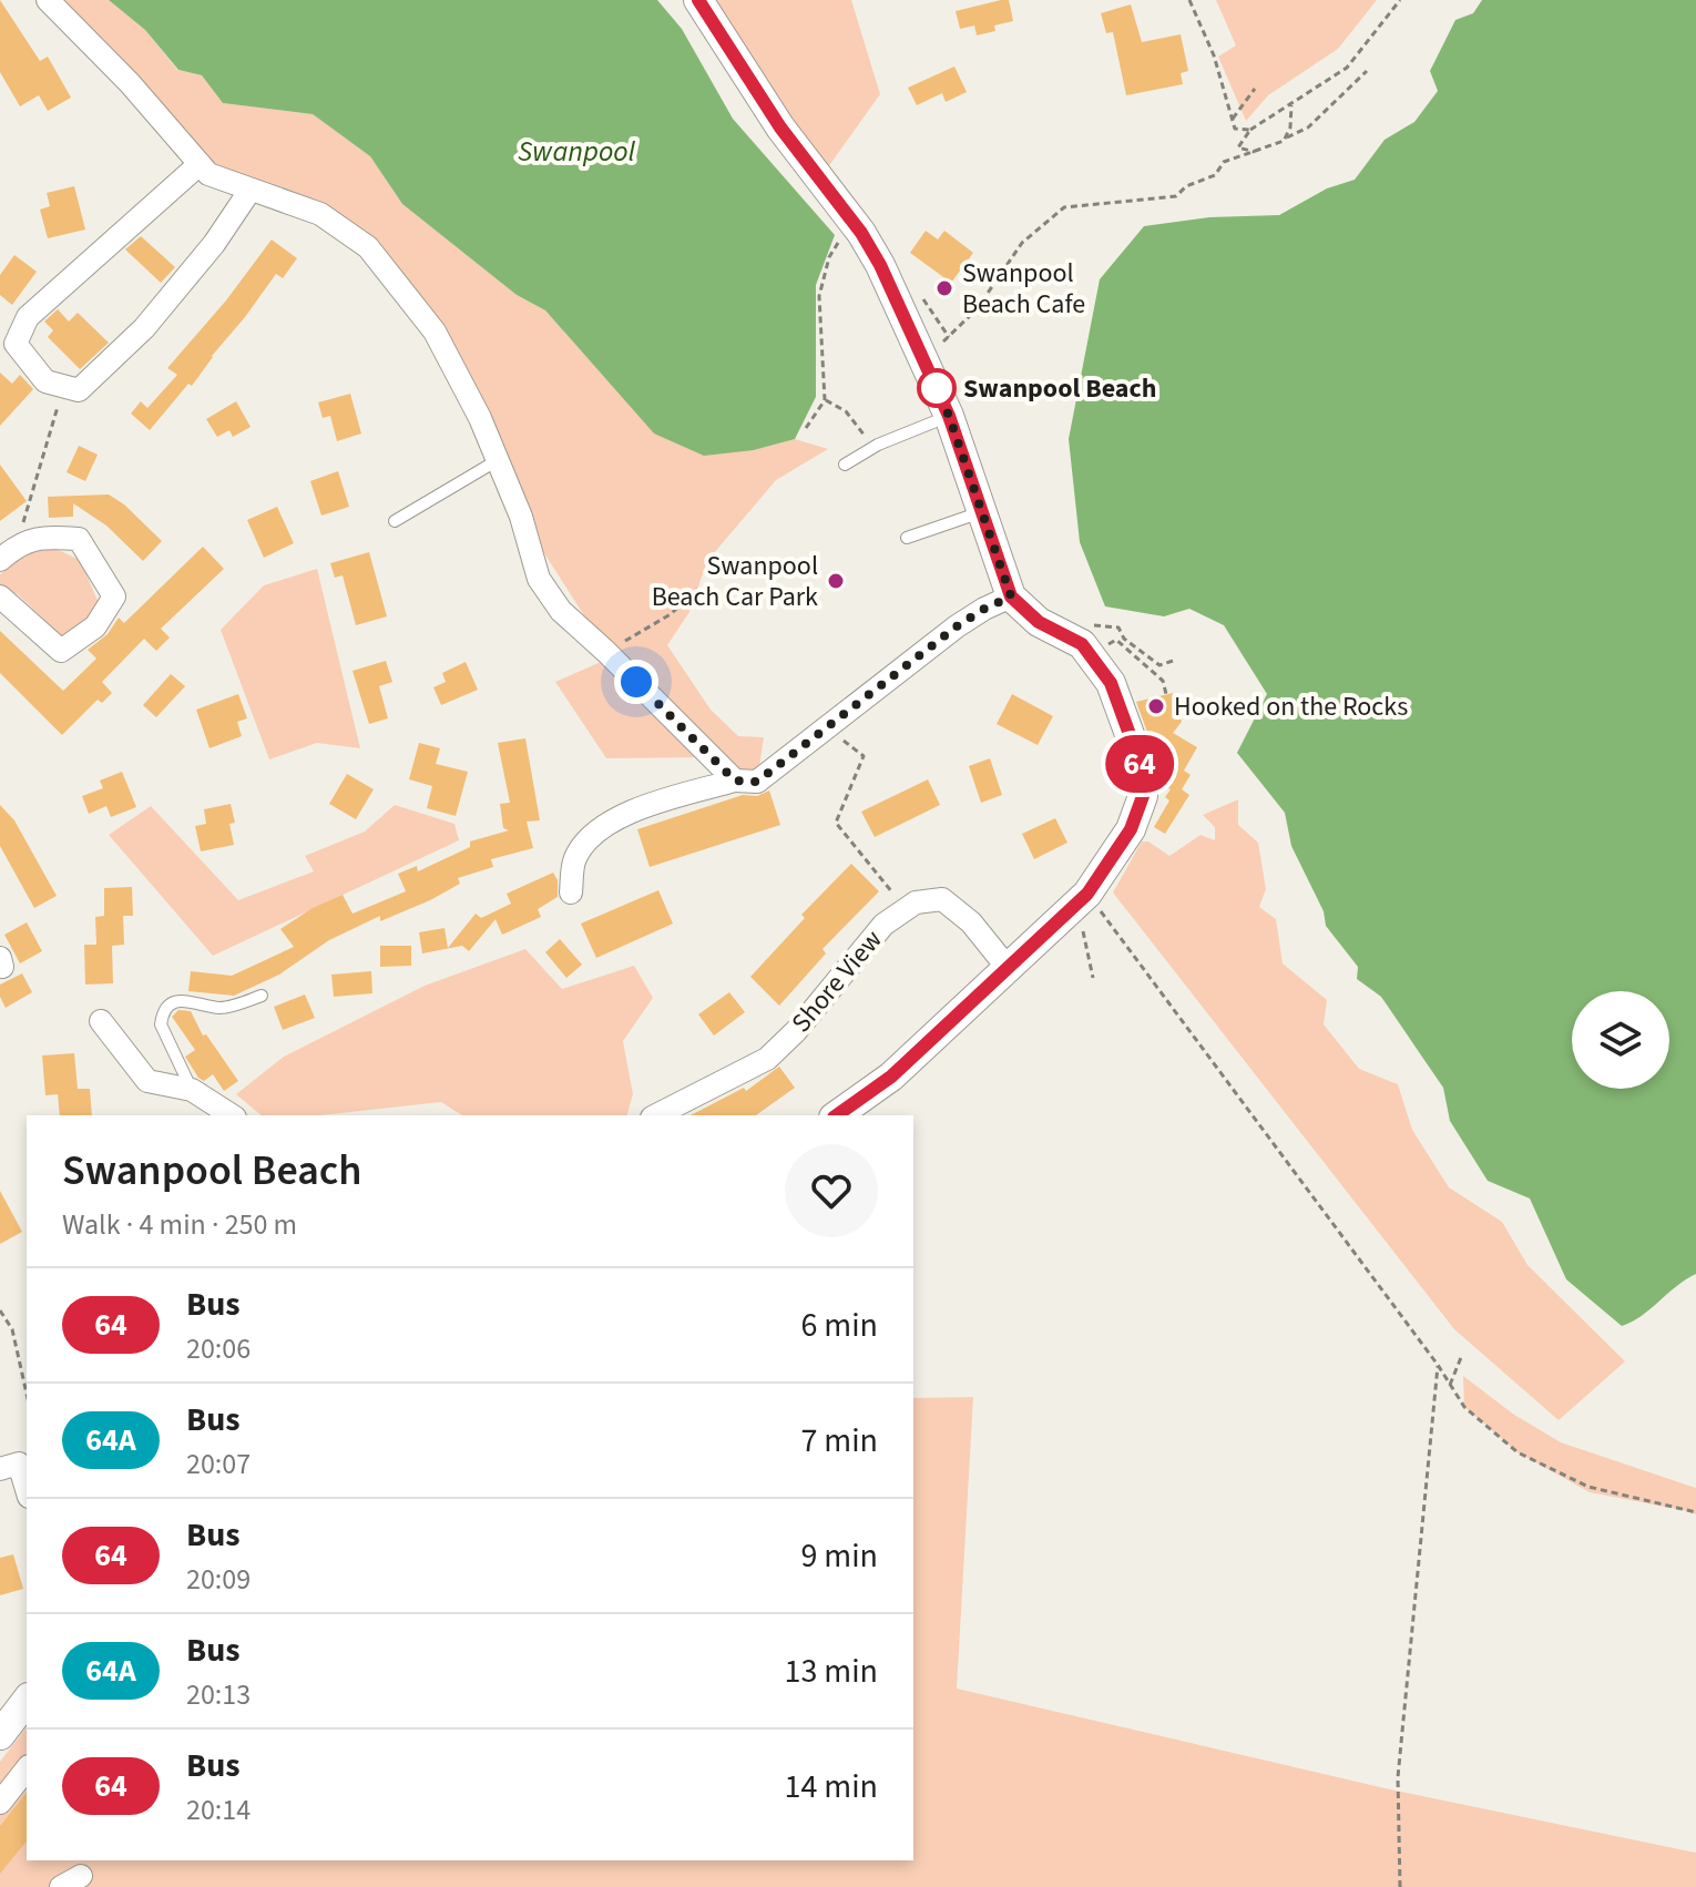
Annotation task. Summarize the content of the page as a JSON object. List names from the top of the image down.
{
  "streets": {
    "street": ["Shore View"]
  },
  "water": ["Swanpool"],
  "places": [
    "Swanpool Beach Cafe",
    "Swanpool Beach",
    "Swanpool Beach Car Park",
    "Hooked on the Rocks"
  ],
  "lines": ["bus line 64"],
  "page": {
    "on_map": "64",
    "heading": ["Swanpool Beach", "Walk · 4 min · 250 m"],
    "list": [
      {
        "mark": "64",
        "name": "Bus",
        "note": "20:06",
        "value": "6 min"
      },
      {
        "mark": "64A",
        "name": "Bus",
        "note": "20:07",
        "value": "7 min"
      },
      {
        "mark": "64",
        "name": "Bus",
        "note": "20:09",
        "value": "9 min"
      },
      {
        "mark": "64A",
        "name": "Bus",
        "note": "20:13",
        "value": "13 min"
      },
      {
        "mark": "64",
        "name": "Bus",
        "note": "20:14",
        "value": "14 min"
      }
    ]
  }
}
